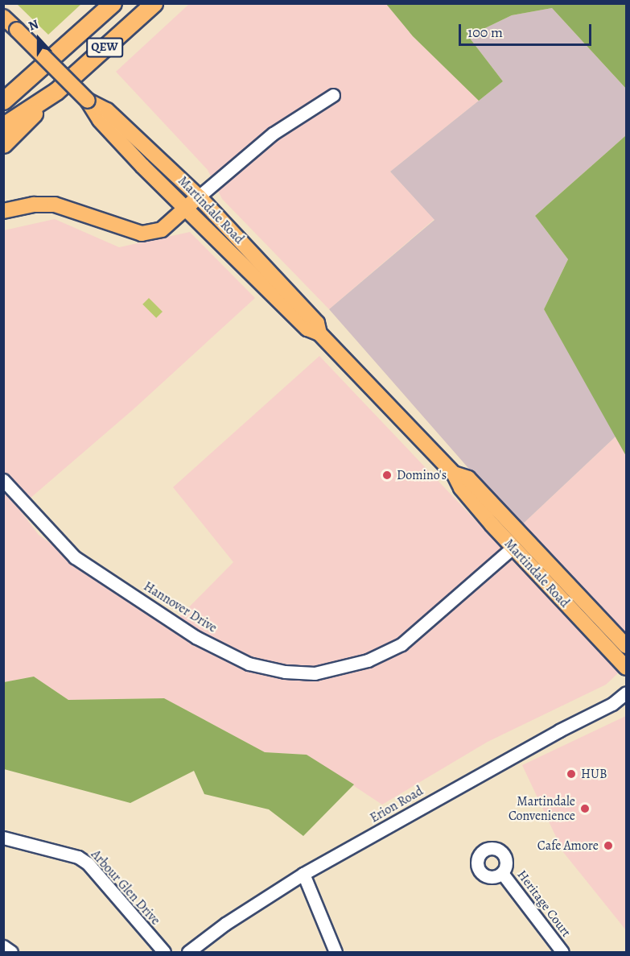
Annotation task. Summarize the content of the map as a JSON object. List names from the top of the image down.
{
  "streets": {
    "highway": ["QEW"],
    "main road": ["Martindale Road"],
    "street": [
      "Hannover Drive",
      "Erion Road",
      "Arbour Glen Drive",
      "Heritage Court"
    ]
  },
  "crossings": [
    ["Martindale Road", "Hannover Drive"]
  ],
  "places": [
    "Domino's",
    "HUB",
    "Martindale Convenience",
    "Cafe Amore"
  ],
  "scale_bar": "100 m",
  "north": "top"
}
